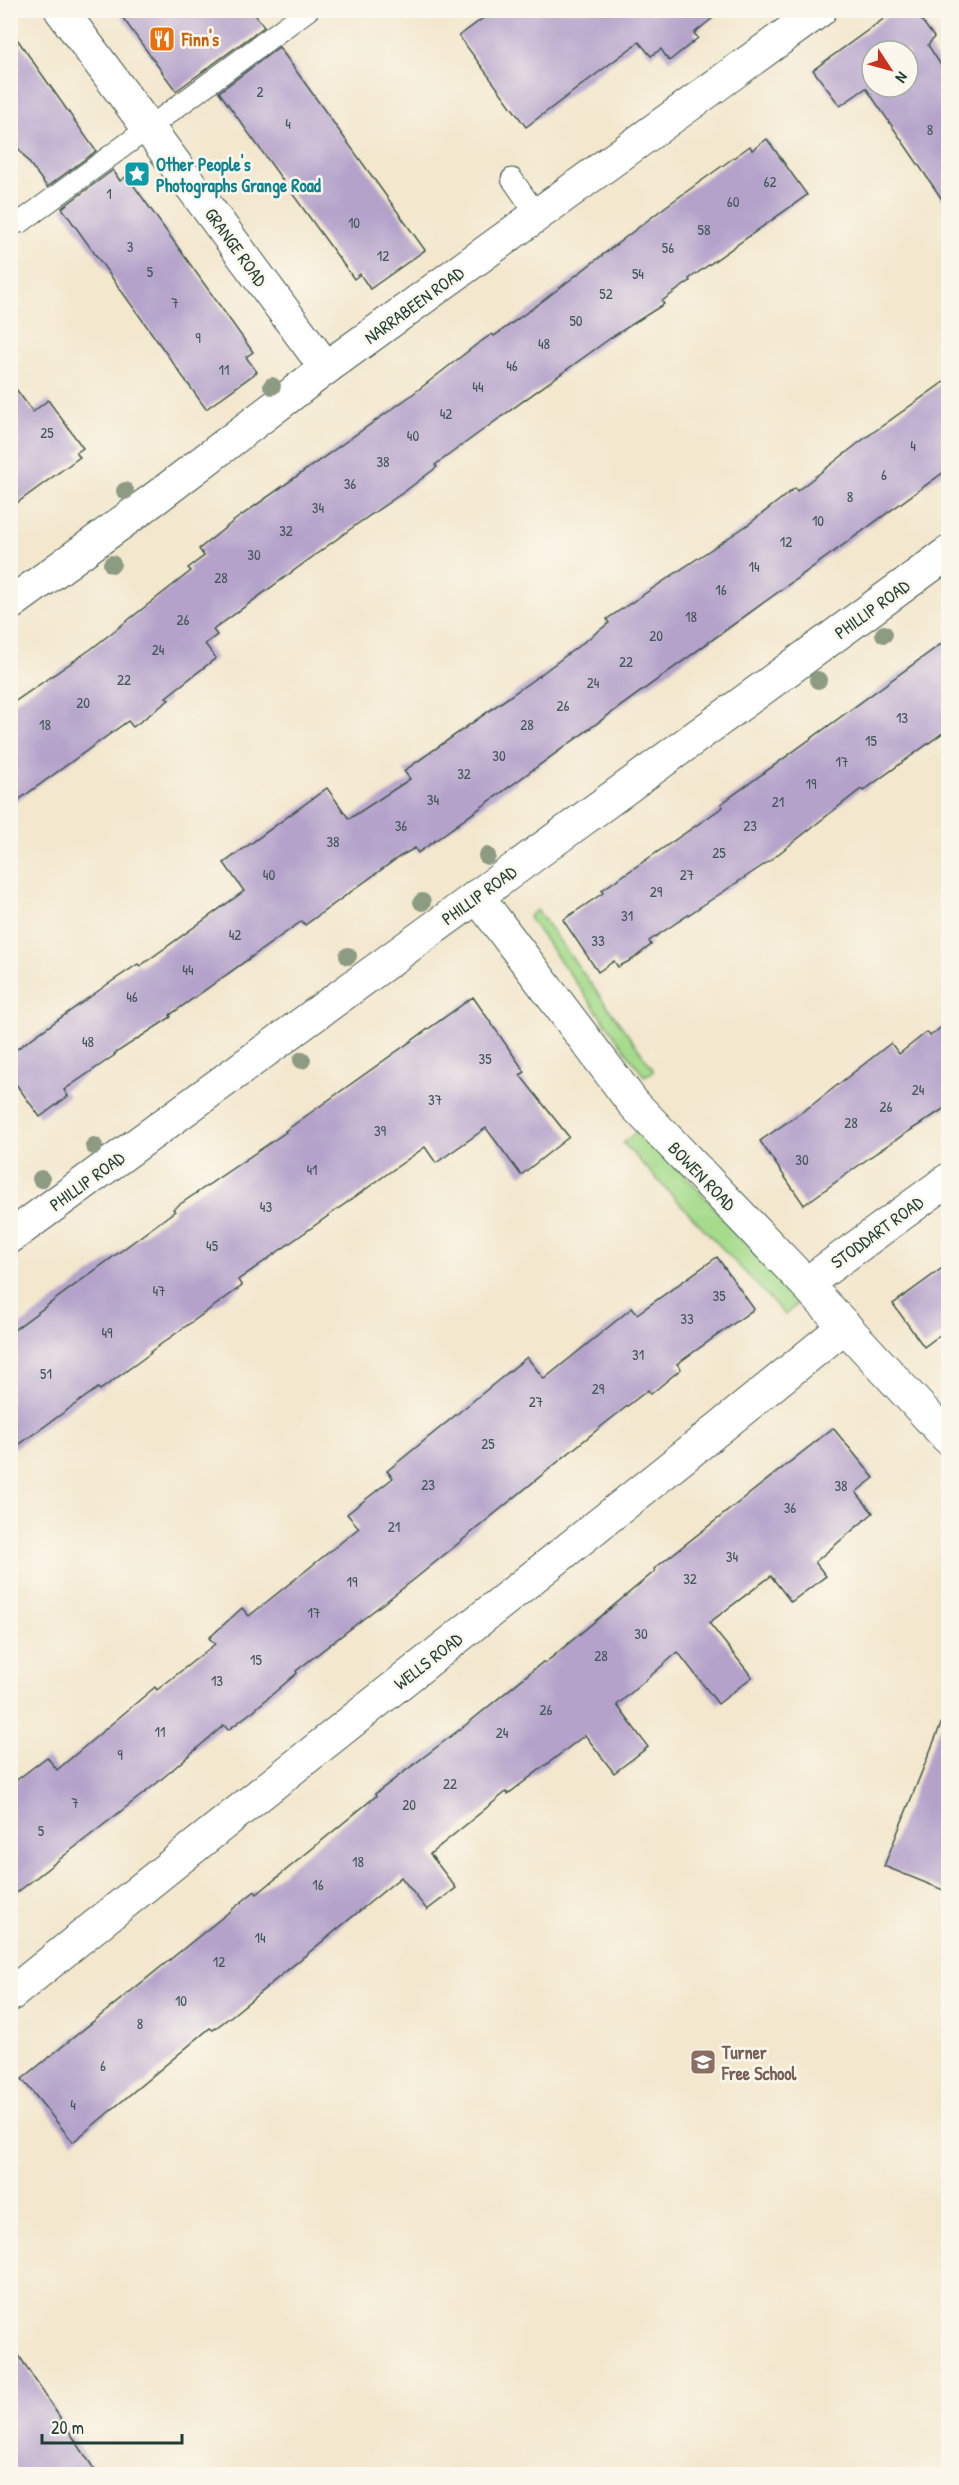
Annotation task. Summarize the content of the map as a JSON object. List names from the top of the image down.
{
  "streets": {
    "street": [
      "GRANGE ROAD",
      "NARRABEEN ROAD",
      "PHILLIP ROAD",
      "BOWEN ROAD",
      "STODDART ROAD",
      "WELLS ROAD"
    ]
  },
  "crossings": [
    ["GRANGE ROAD", "NARRABEEN ROAD"],
    ["PHILLIP ROAD", "BOWEN ROAD"],
    ["BOWEN ROAD", "STODDART ROAD"],
    ["BOWEN ROAD", "WELLS ROAD"]
  ],
  "places": {
    "restaurant": ["Finn's"],
    "place": ["Other People's Photographs Grange Road"],
    "school or university": ["Turner Free School"]
  },
  "house_numbers": [
    "2",
    "4",
    "8",
    "62",
    "1",
    "60",
    "10",
    "58",
    "3",
    "56",
    "12",
    "5",
    "54",
    "52",
    "7",
    "50",
    "9",
    "48",
    "46",
    "11",
    "44",
    "42",
    "25",
    "40",
    "4",
    "38",
    "6",
    "36",
    "8",
    "34",
    "10",
    "32",
    "12",
    "30",
    "14",
    "28",
    "16",
    "18",
    "26",
    "20",
    "24",
    "22",
    "22",
    "24",
    "20",
    "26",
    "13",
    "18",
    "28",
    "15",
    "30",
    "17",
    "32",
    "19",
    "34",
    "21",
    "36",
    "23",
    "38",
    "25",
    "40",
    "27",
    "29",
    "31",
    "42",
    "33",
    "44",
    "46",
    "48",
    "35",
    "24",
    "37",
    "26",
    "28",
    "39",
    "30",
    "41",
    "43",
    "45",
    "47",
    "35",
    "33",
    "49",
    "31",
    "51",
    "29",
    "27",
    "25",
    "23",
    "38",
    "36",
    "21",
    "34",
    "32",
    "19",
    "17",
    "30",
    "28",
    "15",
    "13",
    "26",
    "11",
    "24",
    "9",
    "22",
    "7",
    "20",
    "5",
    "18",
    "16",
    "14",
    "12",
    "10",
    "8",
    "6",
    "4"
  ],
  "scale_bar": "20 m",
  "north": "bottom right"
}
